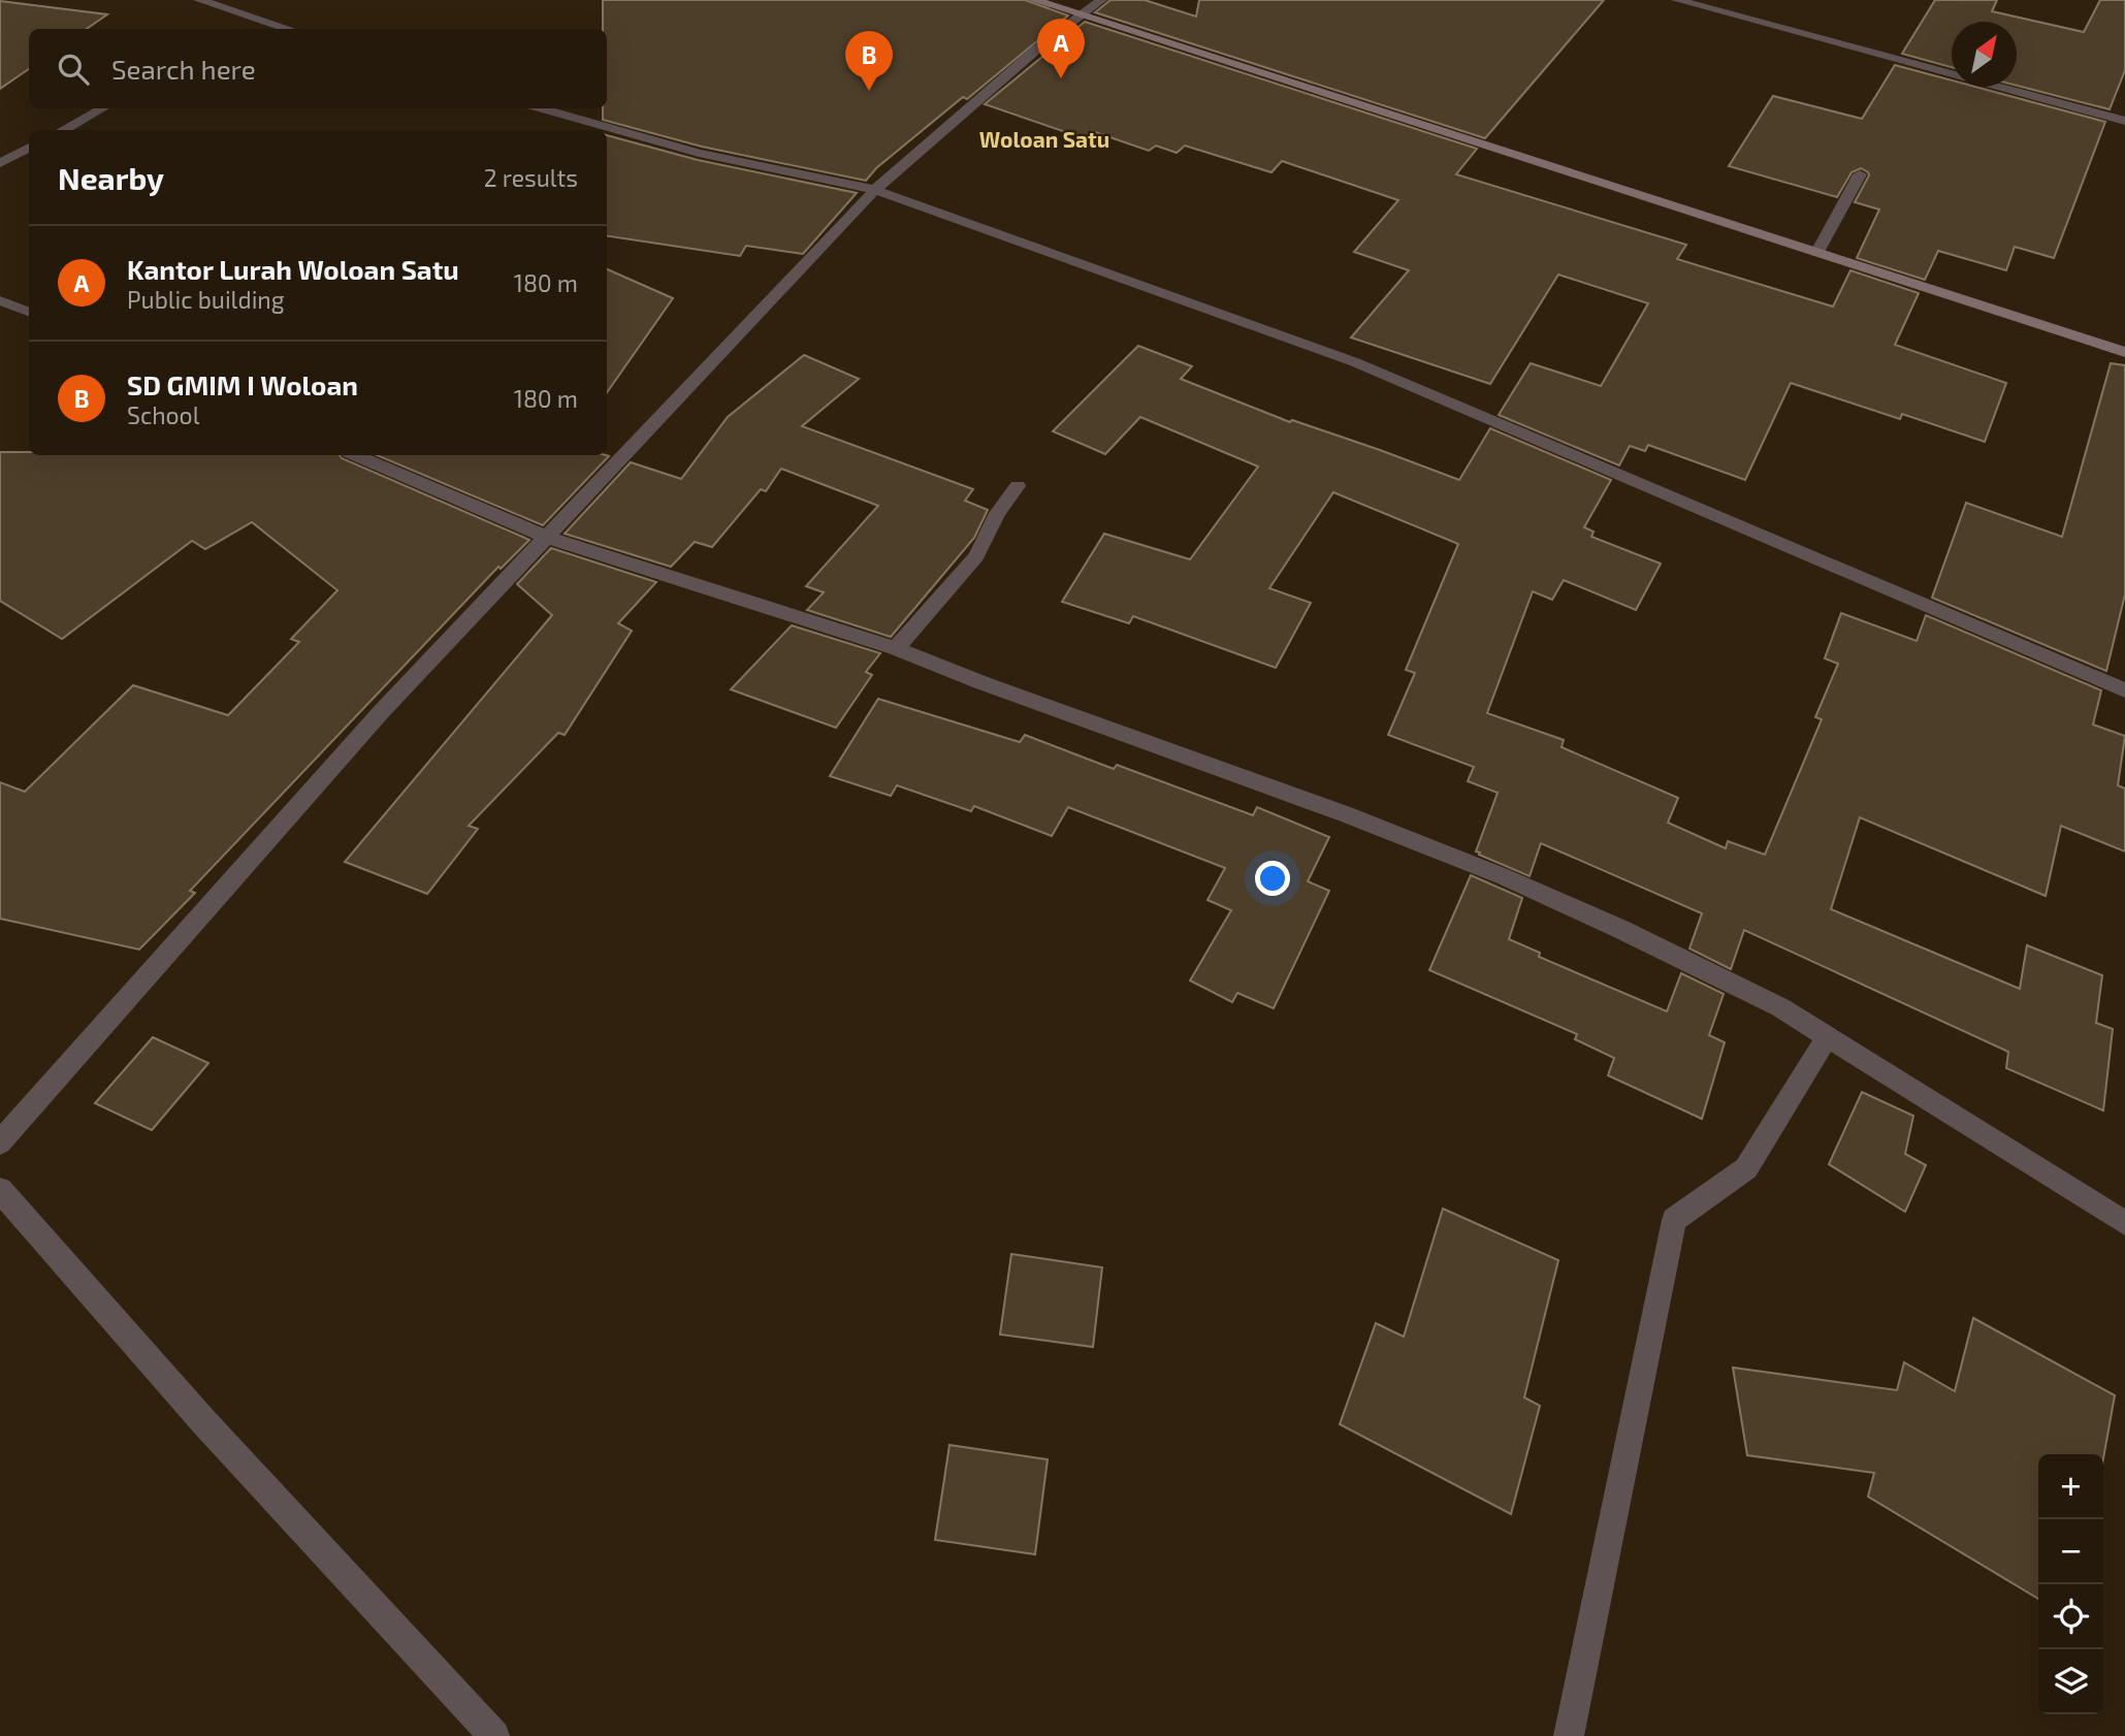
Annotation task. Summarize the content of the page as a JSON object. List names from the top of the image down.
{
  "districts": ["Woloan Satu"],
  "north": "top right",
  "page": {
    "pins": ["A", "B"],
    "search": "Search here",
    "heading": ["Nearby", "2 results"],
    "list": [
      {
        "mark": "A",
        "name": "Kantor Lurah Woloan Satu",
        "note": "Public building",
        "value": "180 m"
      },
      {
        "mark": "B",
        "name": "SD GMIM I Woloan",
        "note": "School",
        "value": "180 m"
      }
    ],
    "map_buttons": ["+", "−"]
  }
}
